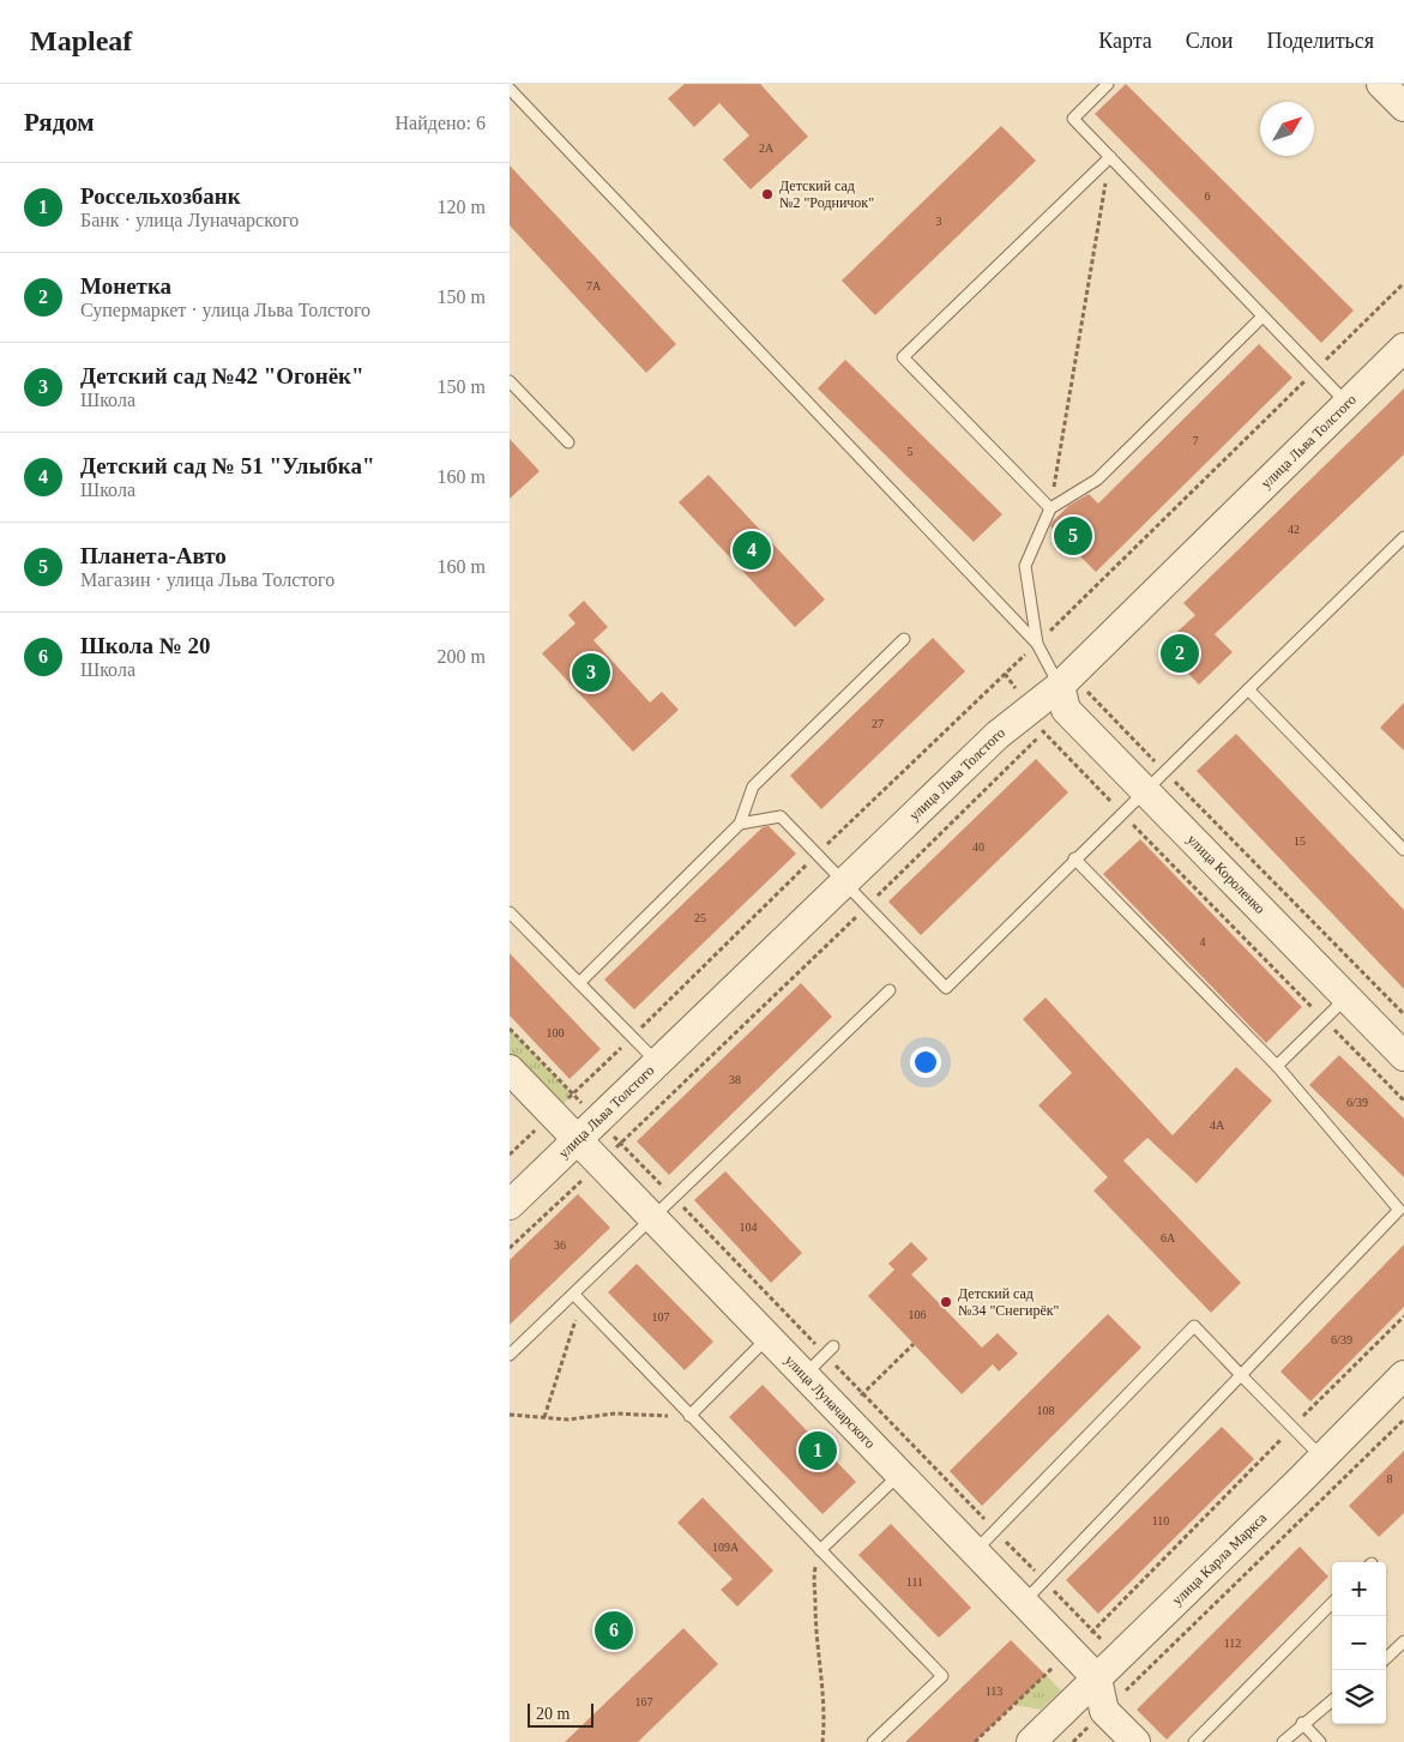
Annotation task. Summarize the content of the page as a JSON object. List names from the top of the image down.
{
  "streets": {
    "street": [
      "улица Льва Толстого",
      "улица Короленко",
      "улица Луначарского",
      "улица Карла Маркса"
    ]
  },
  "crossings": [
    ["улица Льва Толстого", "улица Короленко"],
    ["улица Льва Толстого", "улица Луначарского"],
    ["улица Луначарского", "улица Карла Маркса"]
  ],
  "places": ["Детский сад №2 \"Родничок\"", "Детский сад №34 \"Снегирёк\""],
  "house_numbers": [
    "2А",
    "6",
    "3",
    "7А",
    "7",
    "5",
    "42",
    "27",
    "15",
    "40",
    "25",
    "4",
    "100",
    "38",
    "6/39",
    "4А",
    "104",
    "6А",
    "36",
    "106",
    "107",
    "6/39",
    "108",
    "8",
    "110",
    "109А",
    "111",
    "112",
    "113",
    "167"
  ],
  "scale_bar": "20 m",
  "north": "top right",
  "page": {
    "header": "Mapleaf",
    "nav": ["Карта", "Слои", "Поделиться"],
    "heading": ["Рядом", "Найдено: 6"],
    "list": [
      {
        "mark": "1",
        "name": "Россельхозбанк",
        "note": "Банк · улица Луначарского",
        "value": "120 m"
      },
      {
        "mark": "2",
        "name": "Монетка",
        "note": "Супермаркет · улица Льва Толстого",
        "value": "150 m"
      },
      {
        "mark": "3",
        "name": "Детский сад №42 \"Огонёк\"",
        "note": "Школа",
        "value": "150 m"
      },
      {
        "mark": "4",
        "name": "Детский сад № 51 \"Улыбка\"",
        "note": "Школа",
        "value": "160 m"
      },
      {
        "mark": "5",
        "name": "Планета-Авто",
        "note": "Магазин · улица Льва Толстого",
        "value": "160 m"
      },
      {
        "mark": "6",
        "name": "Школа № 20",
        "note": "Школа",
        "value": "200 m"
      }
    ],
    "pins": [
      "5",
      "4",
      "2",
      "3",
      "1",
      "6"
    ],
    "map_buttons": ["+", "−"],
    "scale": "20 m"
  }
}
